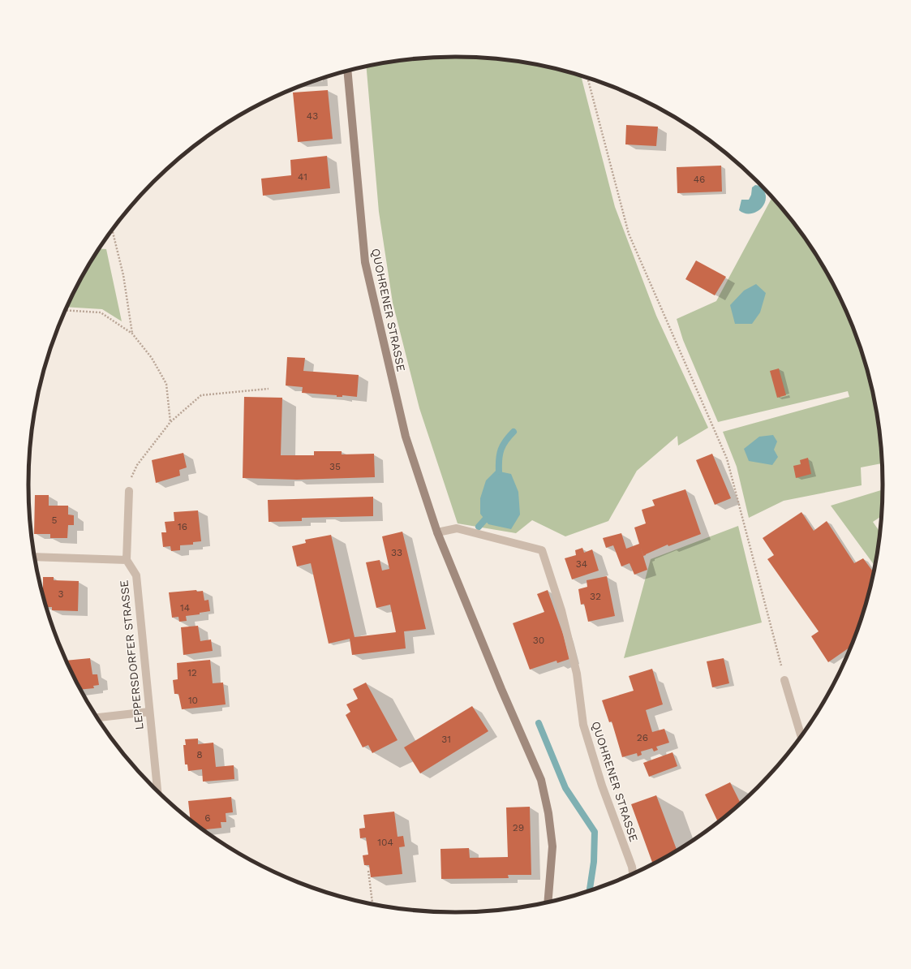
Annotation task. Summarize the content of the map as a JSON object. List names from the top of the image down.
{
  "streets": {
    "street": ["QUOHRENER STRASSE", "LEPPERSDORFER STRASSE"]
  },
  "house_numbers": [
    "43",
    "41",
    "46",
    "35",
    "5",
    "16",
    "33",
    "34",
    "3",
    "32",
    "14",
    "30",
    "12",
    "10",
    "26",
    "31",
    "8",
    "6",
    "29",
    "104"
  ]
}
